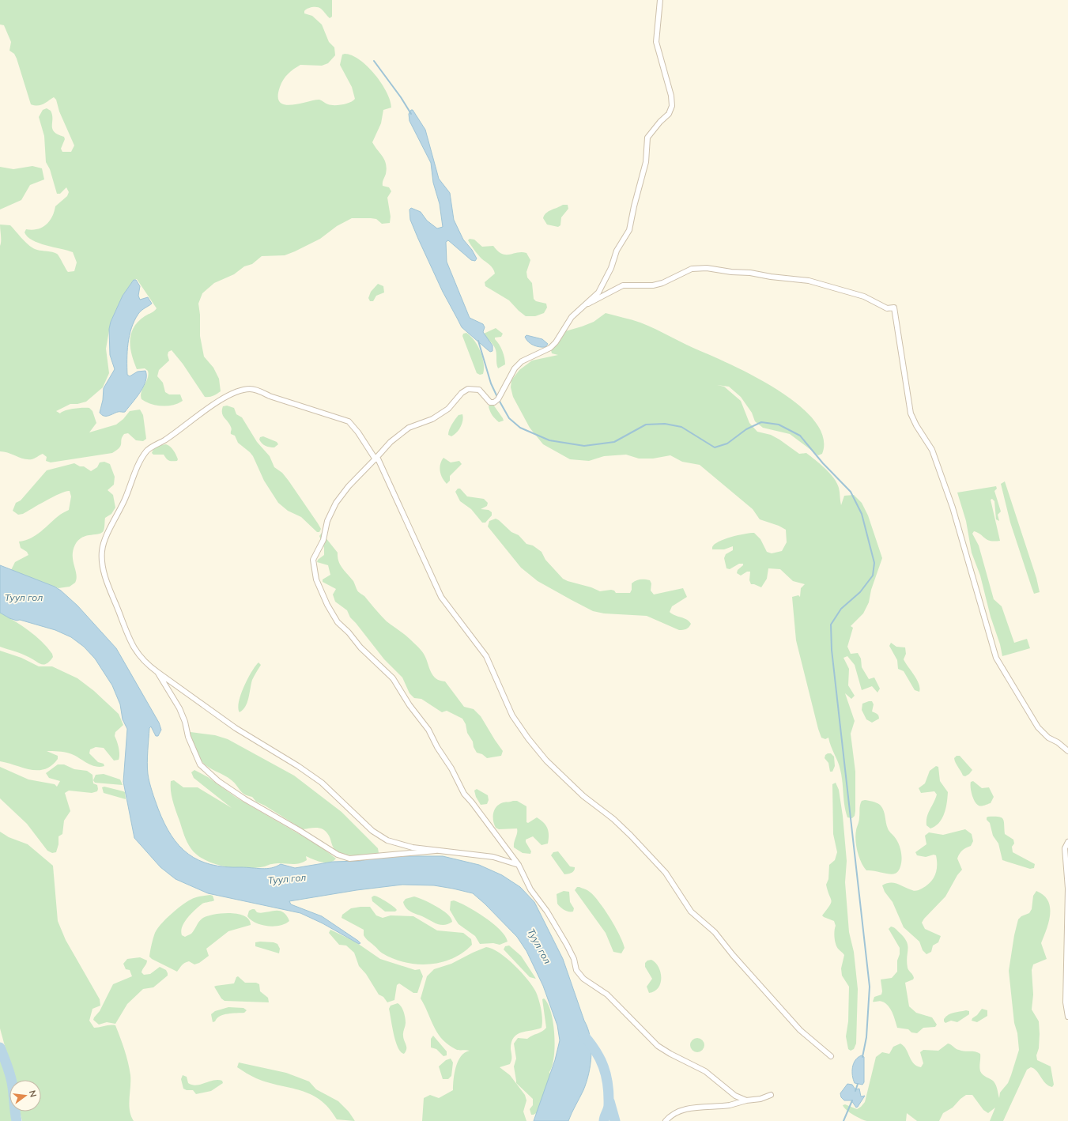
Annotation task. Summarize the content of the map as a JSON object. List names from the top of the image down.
{
  "water": ["Туул гол"],
  "north": "right"
}
